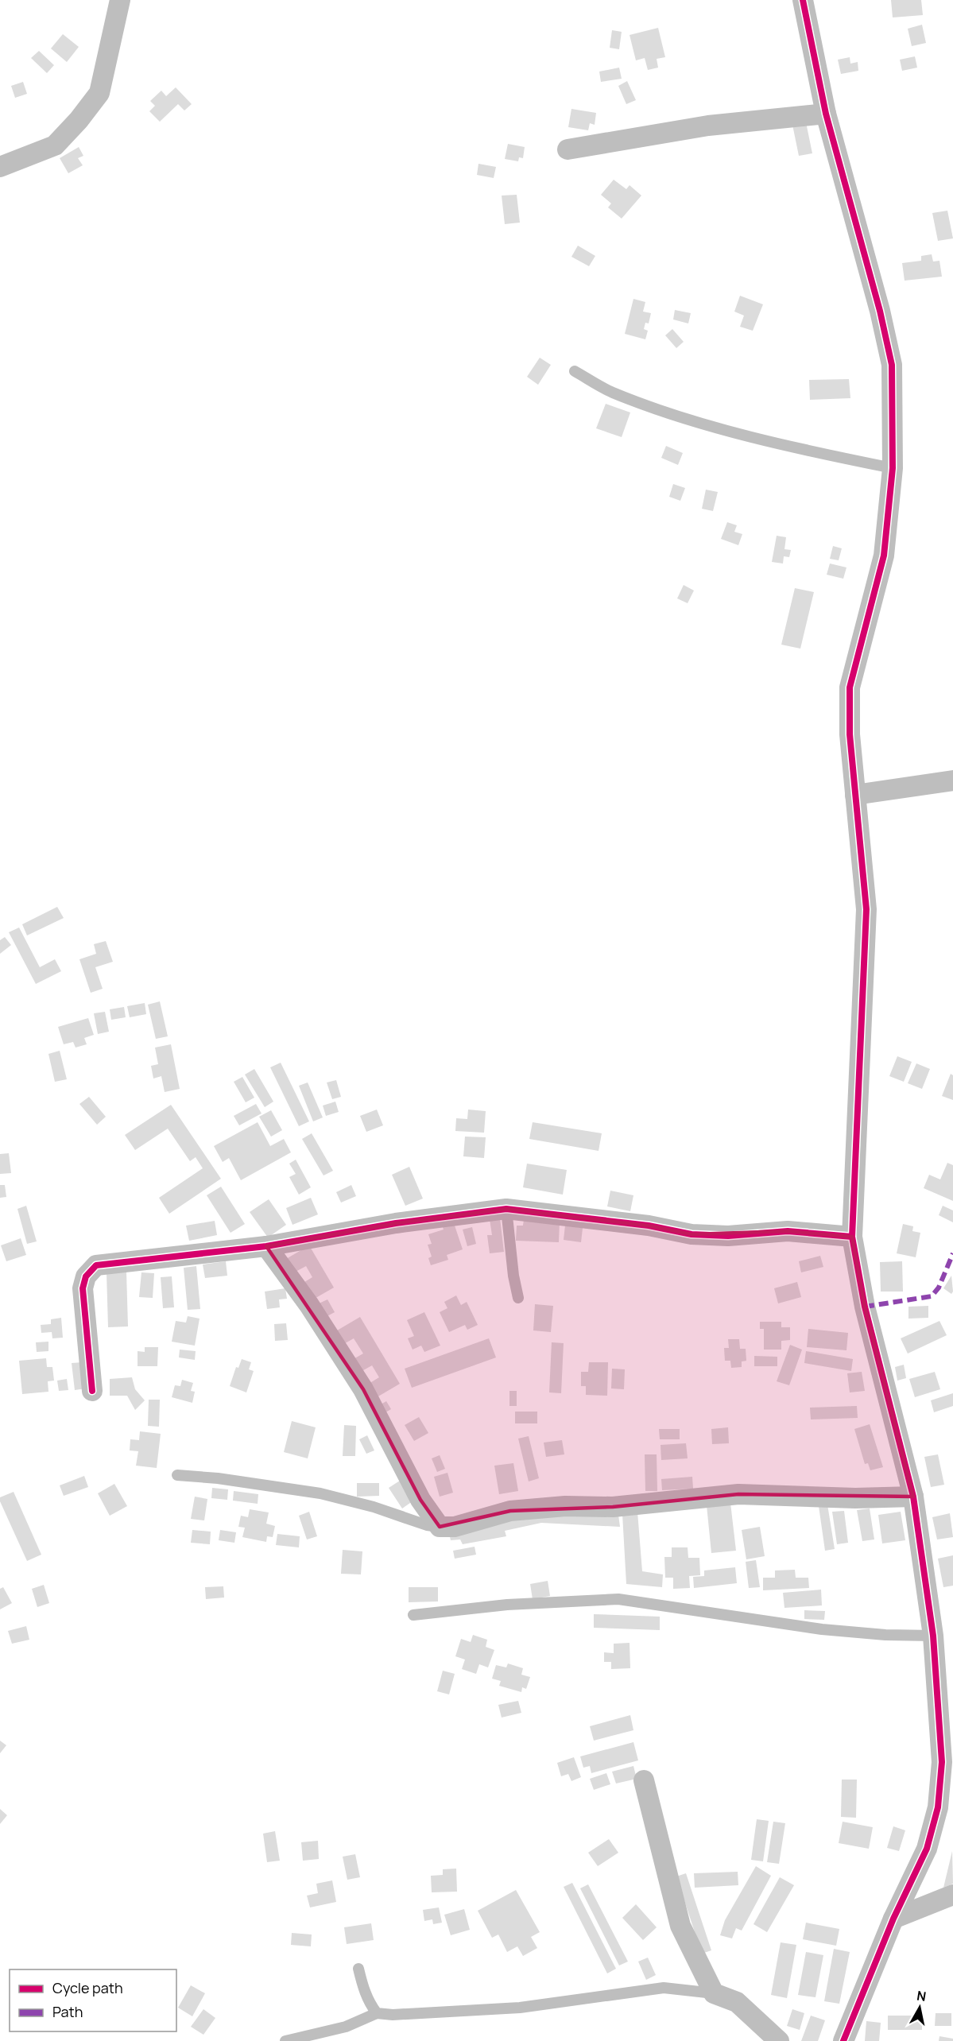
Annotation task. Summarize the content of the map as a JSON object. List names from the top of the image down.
{
  "legend": ["Cycle path", "Path"],
  "north": "top"
}
